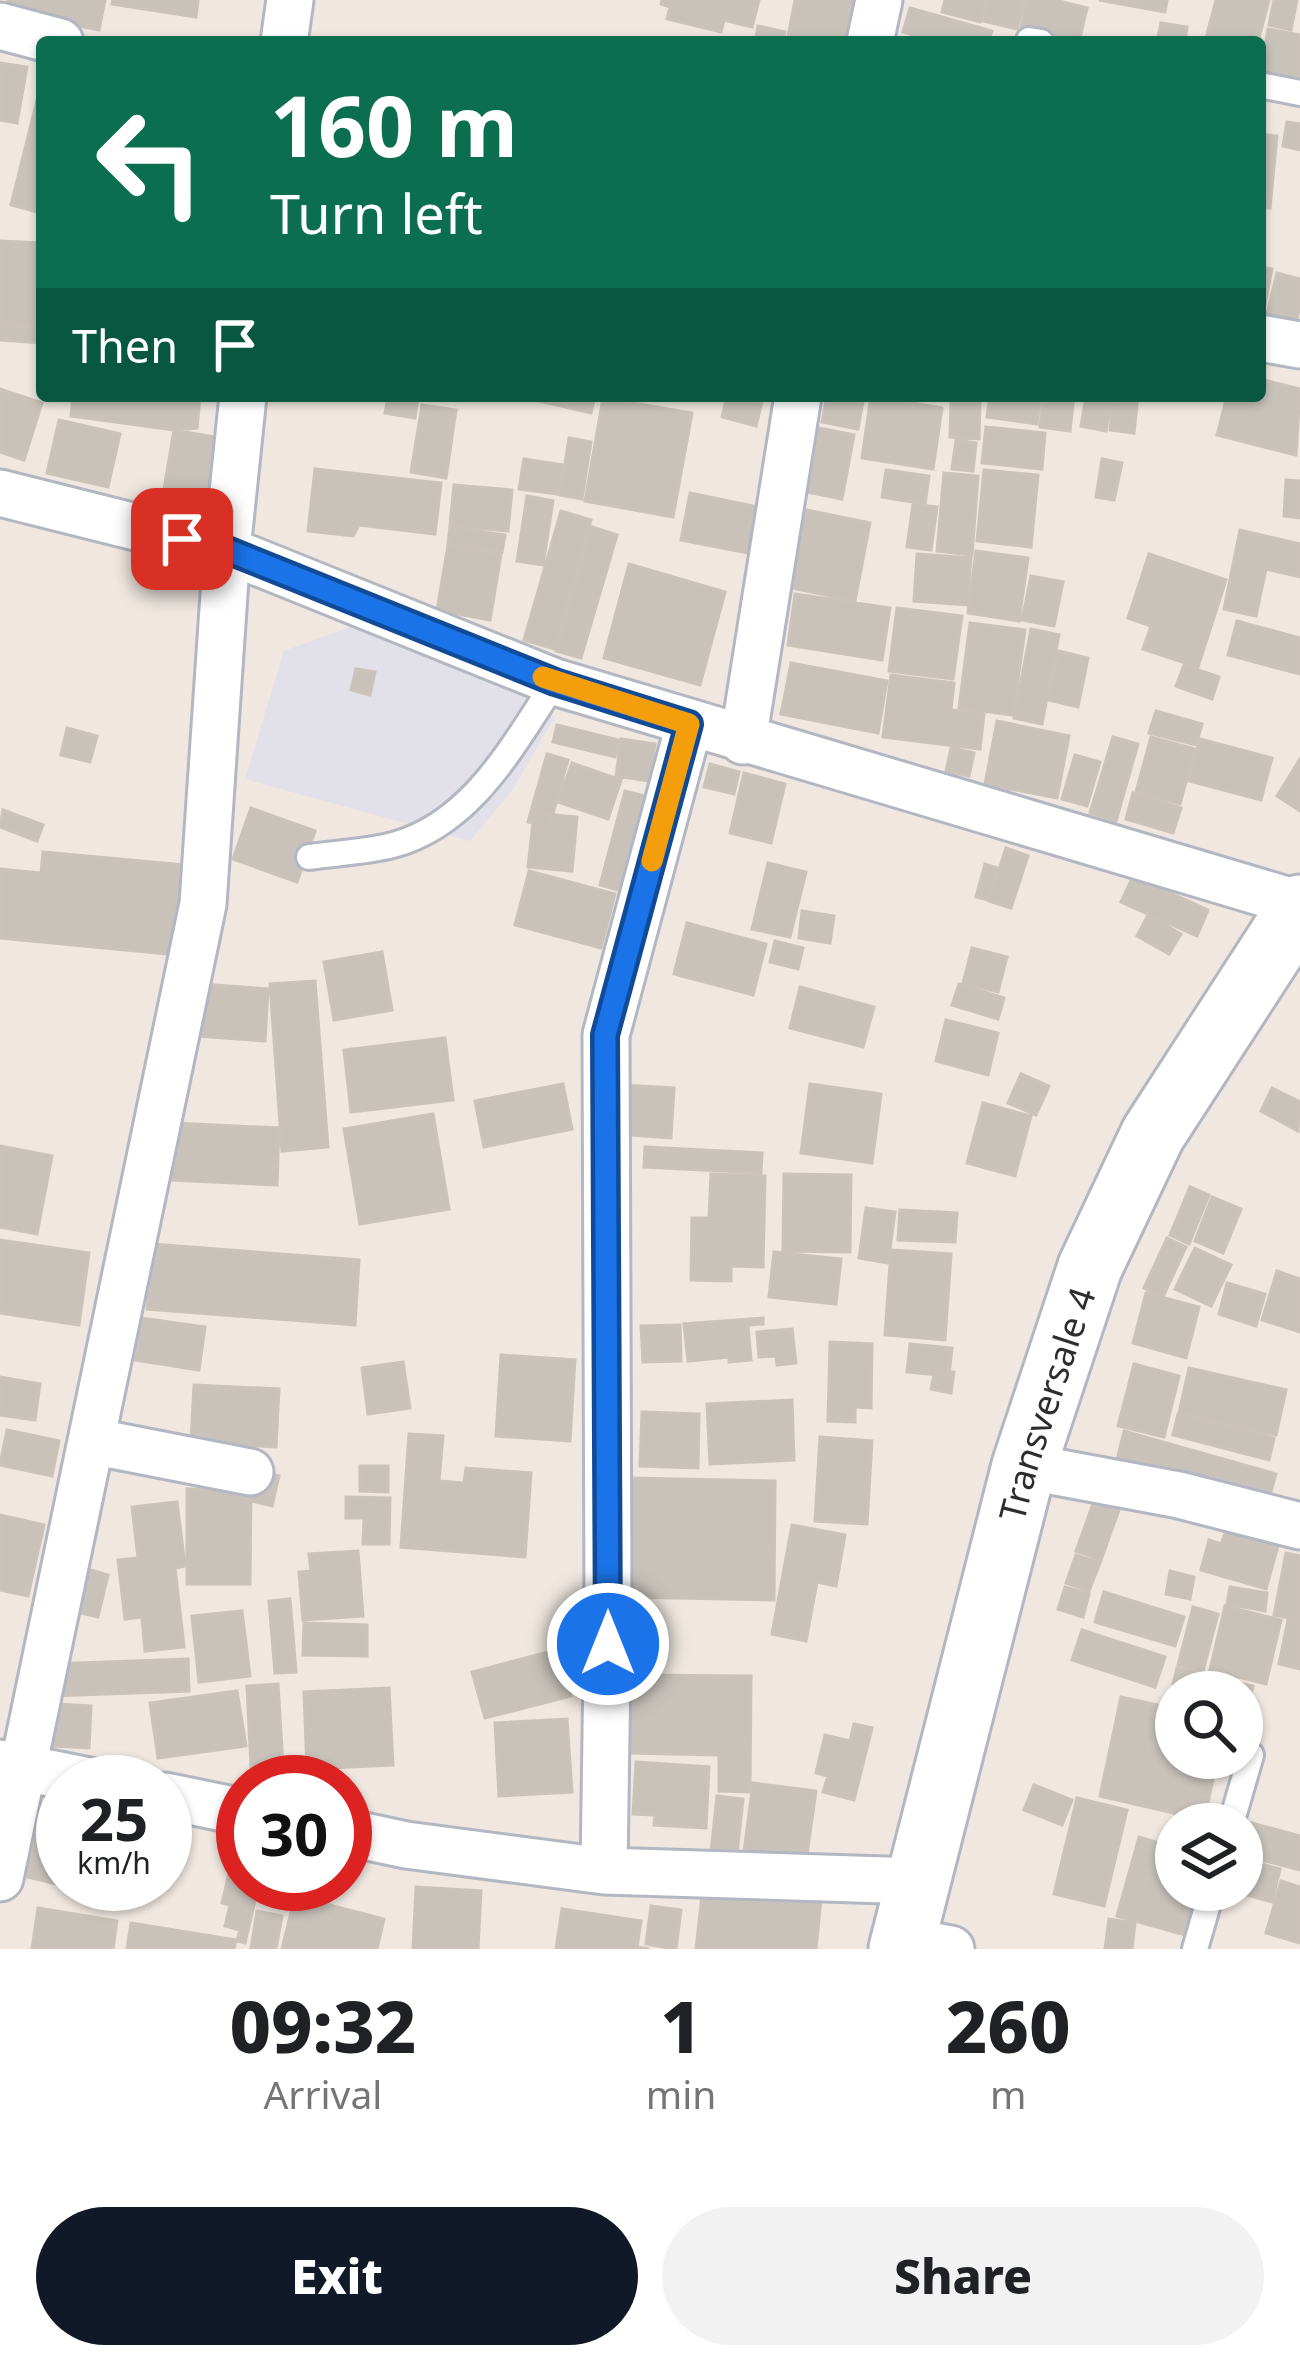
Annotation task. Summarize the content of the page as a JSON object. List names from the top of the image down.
{
  "streets": {
    "main road": ["Transversale 4"]
  },
  "page": {
    "turn": ["160 m", "Turn left"],
    "then": "Then",
    "speed": "25 km/h",
    "limit": "30",
    "eta": [
      "09:32",
      "Arrival",
      "1",
      "min",
      "260",
      "m"
    ],
    "buttons": ["Exit", "Share"]
  }
}
